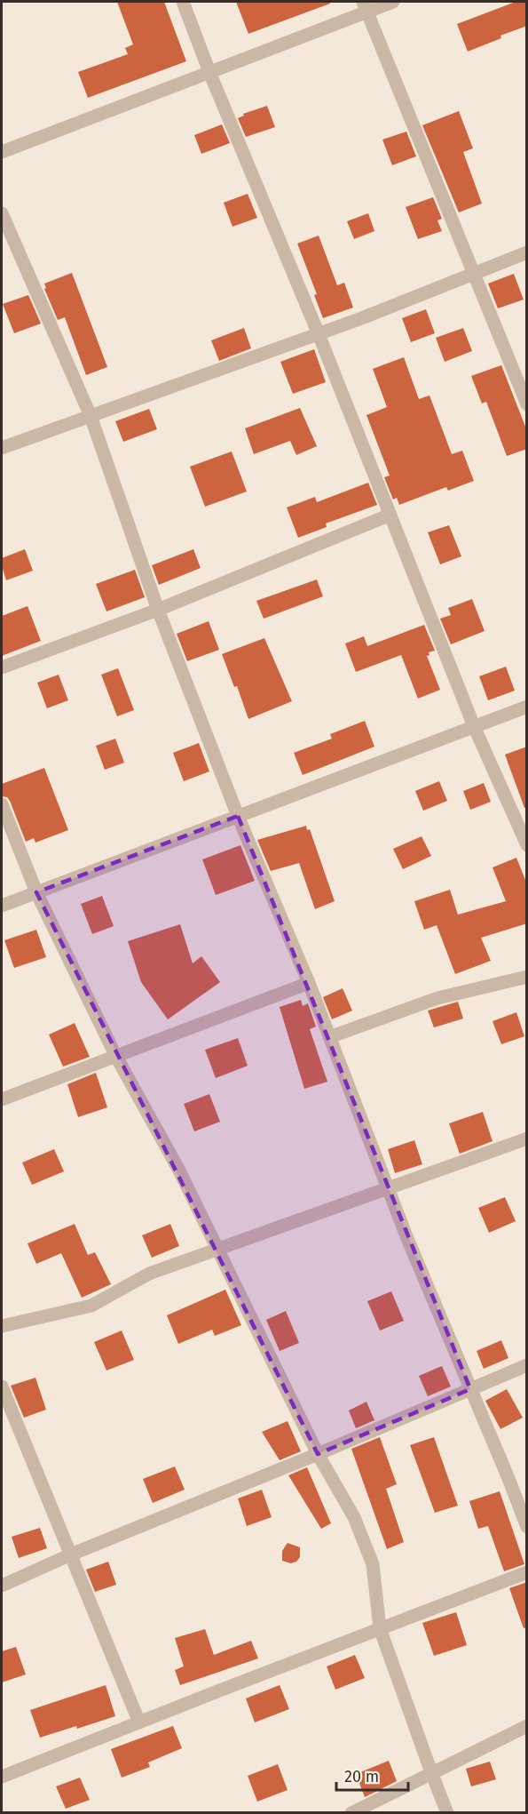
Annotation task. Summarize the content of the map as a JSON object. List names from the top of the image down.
{
  "scale_bar": "20 m"
}
